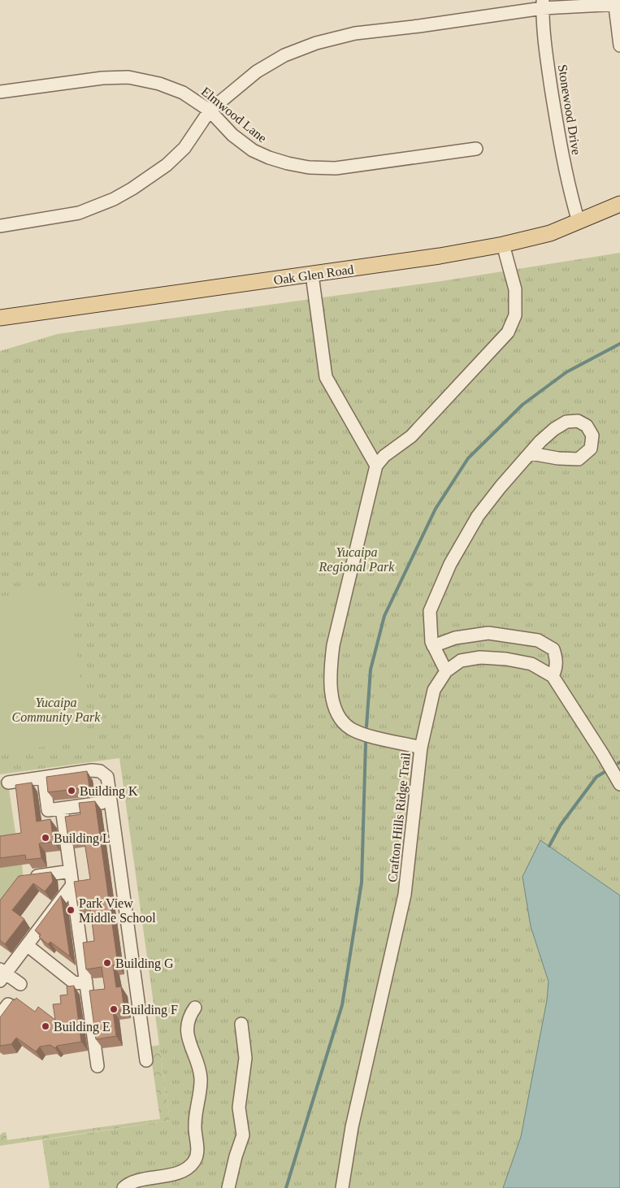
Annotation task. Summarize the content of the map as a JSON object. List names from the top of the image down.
{
  "streets": {
    "main road": ["Oak Glen Road"],
    "street": ["Stonewood Drive", "Elmwood Lane", "Crafton Hills Ridge Trail"]
  },
  "crossings": [
    ["Stonewood Drive", "Oak Glen Road"]
  ],
  "parks": ["Yucaipa Regional Park", "Yucaipa Community Park"],
  "places": [
    "Building K",
    "Building L",
    "Park View Middle School",
    "Building G",
    "Building F",
    "Building E"
  ]
}
